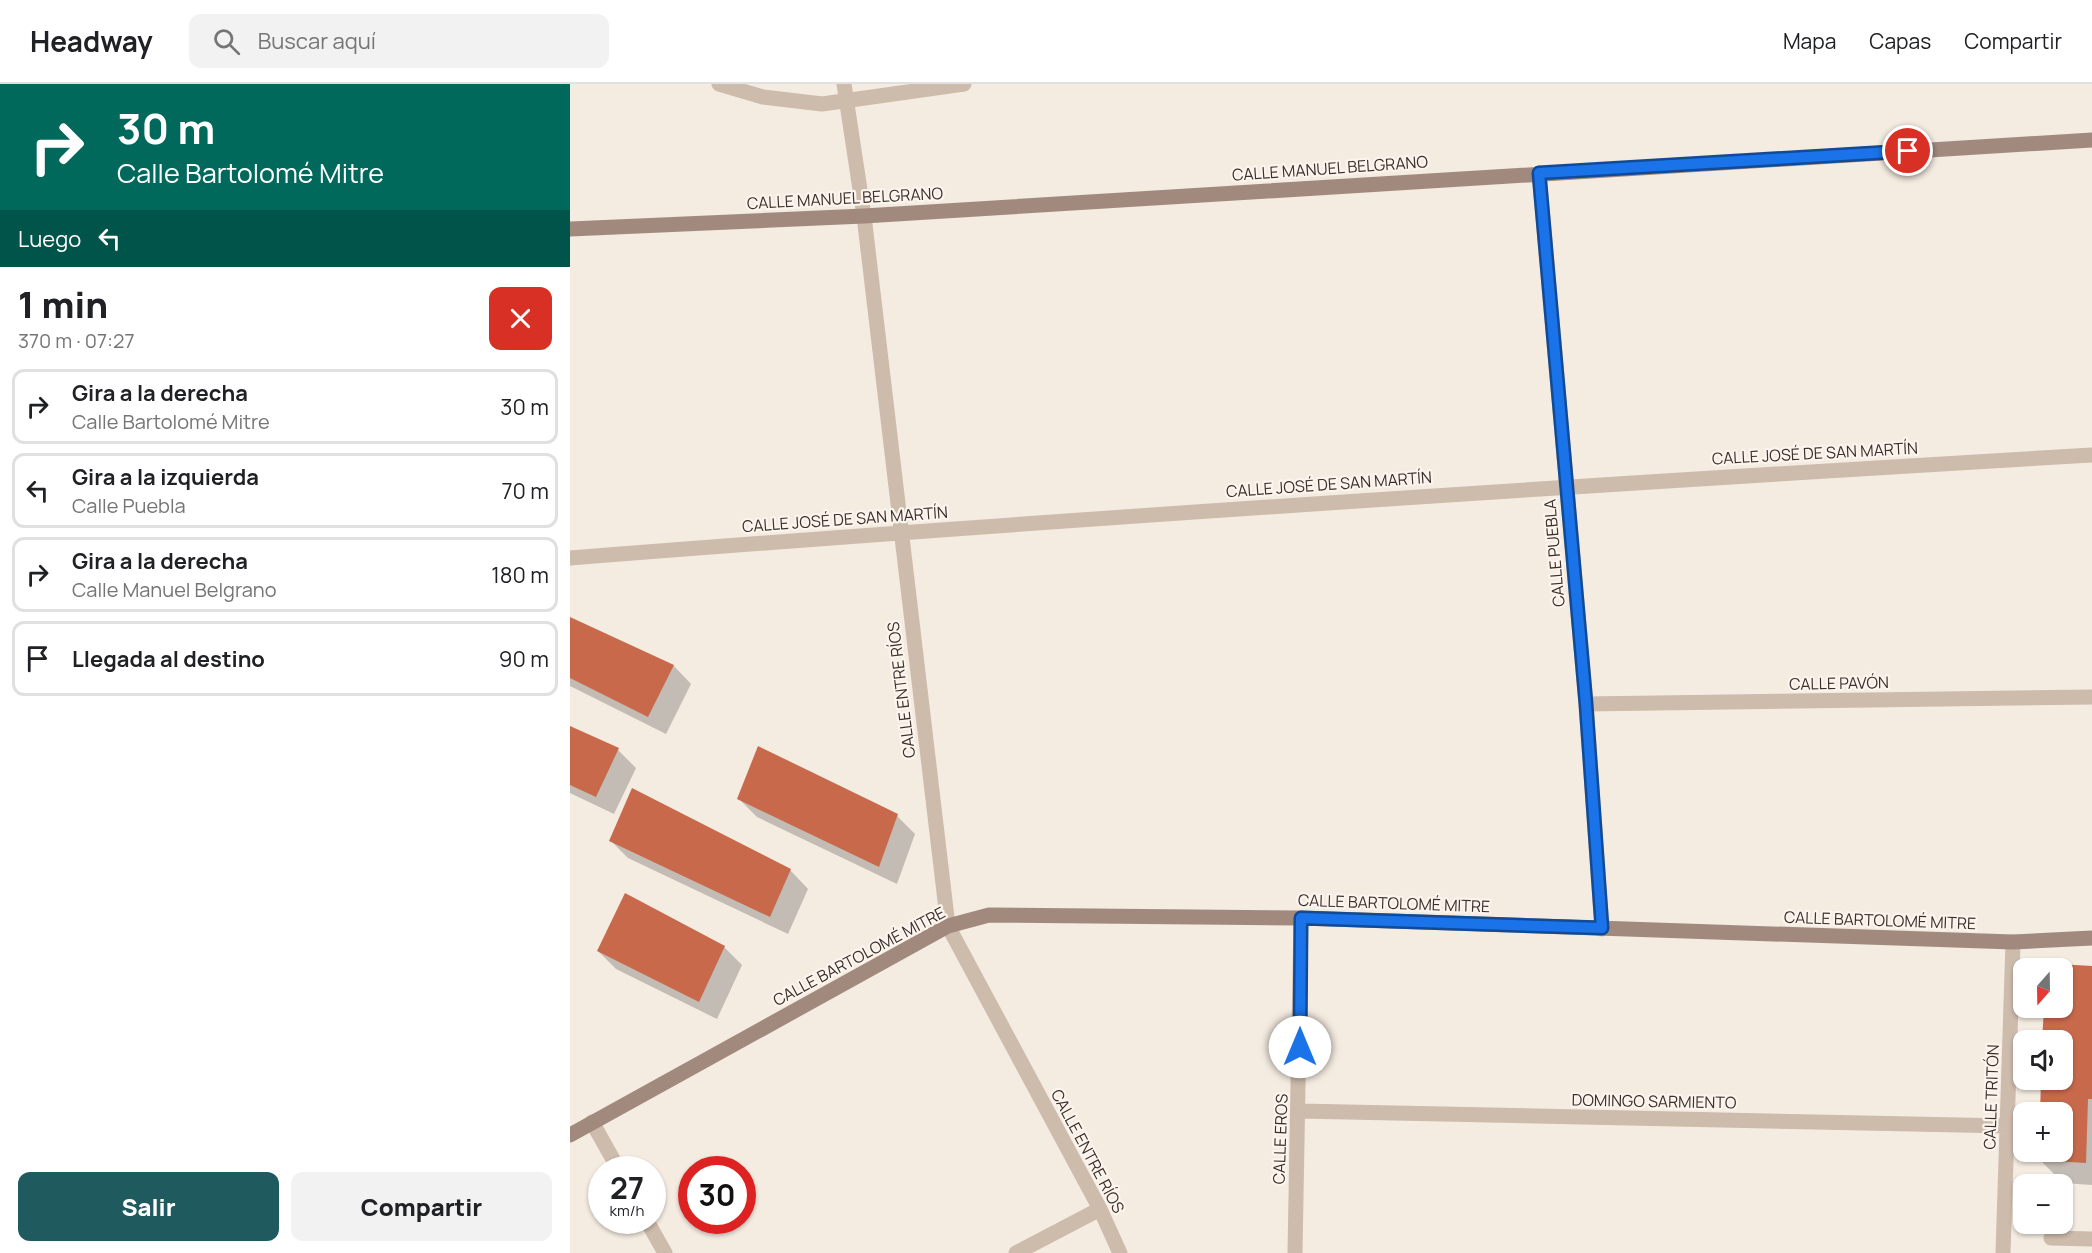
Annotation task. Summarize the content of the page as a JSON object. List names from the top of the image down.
{
  "streets": {
    "street": [
      "CALLE MANUEL BELGRANO",
      "CALLE JOSÉ DE SAN MARTÍN",
      "CALLE PUEBLA",
      "CALLE PAVÓN",
      "CALLE ENTRE RÍOS",
      "CALLE BARTOLOMÉ MITRE",
      "CALLE TRITÓN",
      "DOMINGO SARMIENTO",
      "CALLE EROS"
    ]
  },
  "crossings": [
    ["CALLE MANUEL BELGRANO", "CALLE PUEBLA"],
    ["CALLE MANUEL BELGRANO", "CALLE ENTRE RÍOS"],
    ["CALLE JOSÉ DE SAN MARTÍN", "CALLE PUEBLA"],
    ["CALLE JOSÉ DE SAN MARTÍN", "CALLE ENTRE RÍOS"],
    ["CALLE PUEBLA", "CALLE PAVÓN"],
    ["CALLE PUEBLA", "CALLE BARTOLOMÉ MITRE"],
    ["CALLE ENTRE RÍOS", "CALLE BARTOLOMÉ MITRE"],
    ["CALLE BARTOLOMÉ MITRE", "CALLE TRITÓN"],
    ["CALLE BARTOLOMÉ MITRE", "CALLE EROS"],
    ["CALLE TRITÓN", "DOMINGO SARMIENTO"],
    ["DOMINGO SARMIENTO", "CALLE EROS"]
  ],
  "north": "bottom",
  "page": {
    "header": "Headway",
    "search": "Buscar aquí",
    "nav": ["Mapa", "Capas", "Compartir"],
    "turn": ["30 m", "Calle Bartolomé Mitre"],
    "then": "Luego",
    "heading": ["1 min", "370 m · 07:27"],
    "list": [
      {
        "name": "Gira a la derecha",
        "note": "Calle Bartolomé Mitre",
        "value": "30 m"
      },
      {
        "name": "Gira a la izquierda",
        "note": "Calle Puebla",
        "value": "70 m"
      },
      {
        "name": "Gira a la derecha",
        "note": "Calle Manuel Belgrano",
        "value": "180 m"
      },
      {
        "name": "Llegada al destino",
        "value": "90 m"
      }
    ],
    "map_buttons": ["+", "−"],
    "speed": "27 km/h",
    "limit": "30",
    "buttons": ["Salir", "Compartir"]
  }
}
